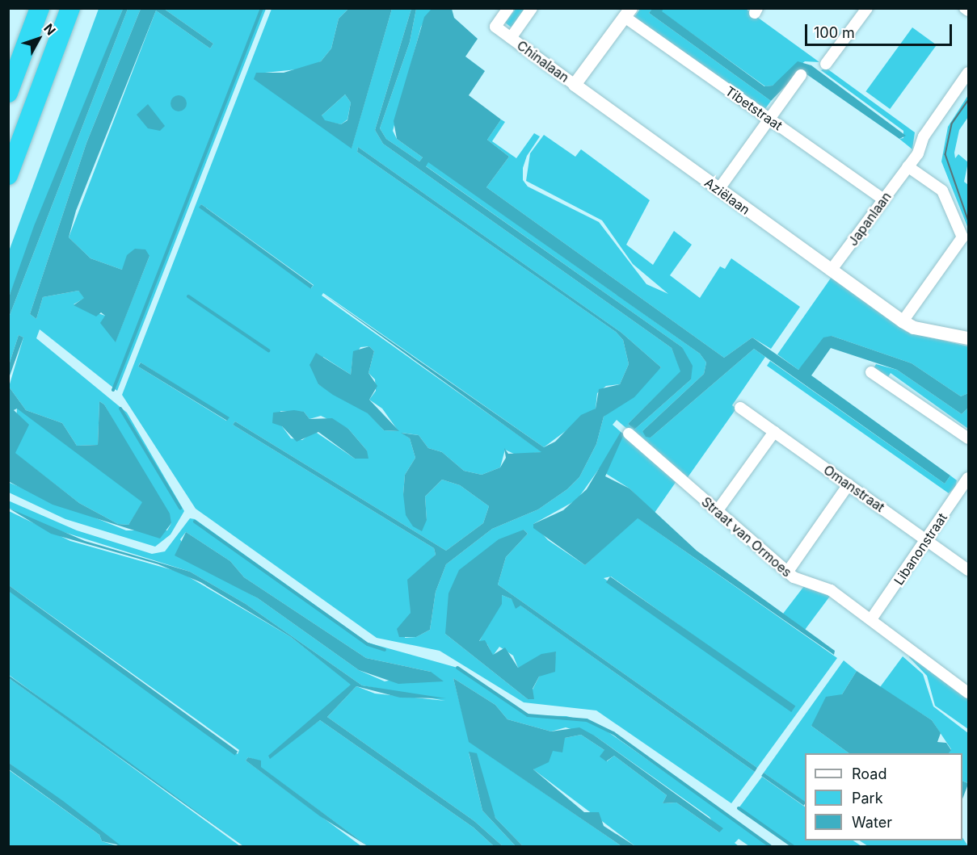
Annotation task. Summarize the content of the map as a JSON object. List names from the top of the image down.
{
  "streets": {
    "street": [
      "Chinalaan",
      "Tibetstraat",
      "Aziëlaan",
      "Japanlaan",
      "Omanstraat",
      "Straat van Ormoes",
      "Libanonstraat"
    ]
  },
  "crossings": [
    ["Chinalaan", "Aziëlaan"],
    ["Tibetstraat", "Japanlaan"],
    ["Aziëlaan", "Japanlaan"],
    ["Omanstraat", "Libanonstraat"],
    ["Straat van Ormoes", "Libanonstraat"]
  ],
  "legend": ["Road", "Park", "Water"],
  "scale_bar": "100 m",
  "north": "top right"
}
